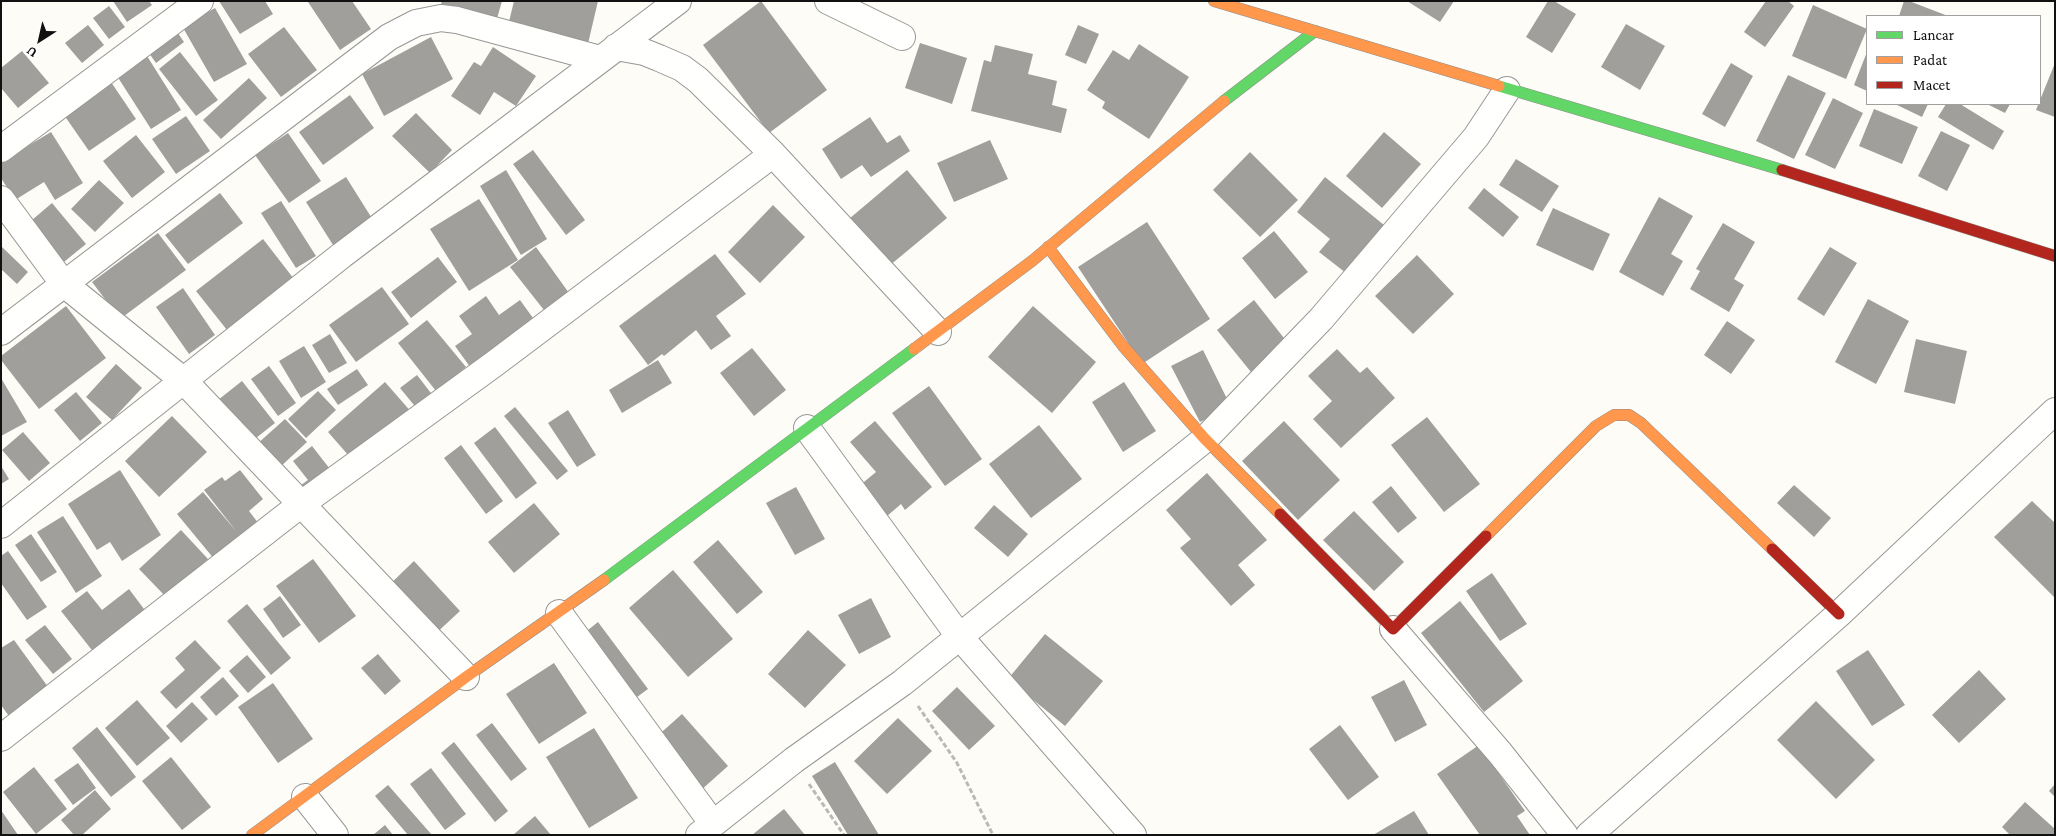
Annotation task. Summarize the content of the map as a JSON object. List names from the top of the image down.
{
  "legend": ["Lancar", "Padat", "Macet"],
  "north": "bottom left"
}
